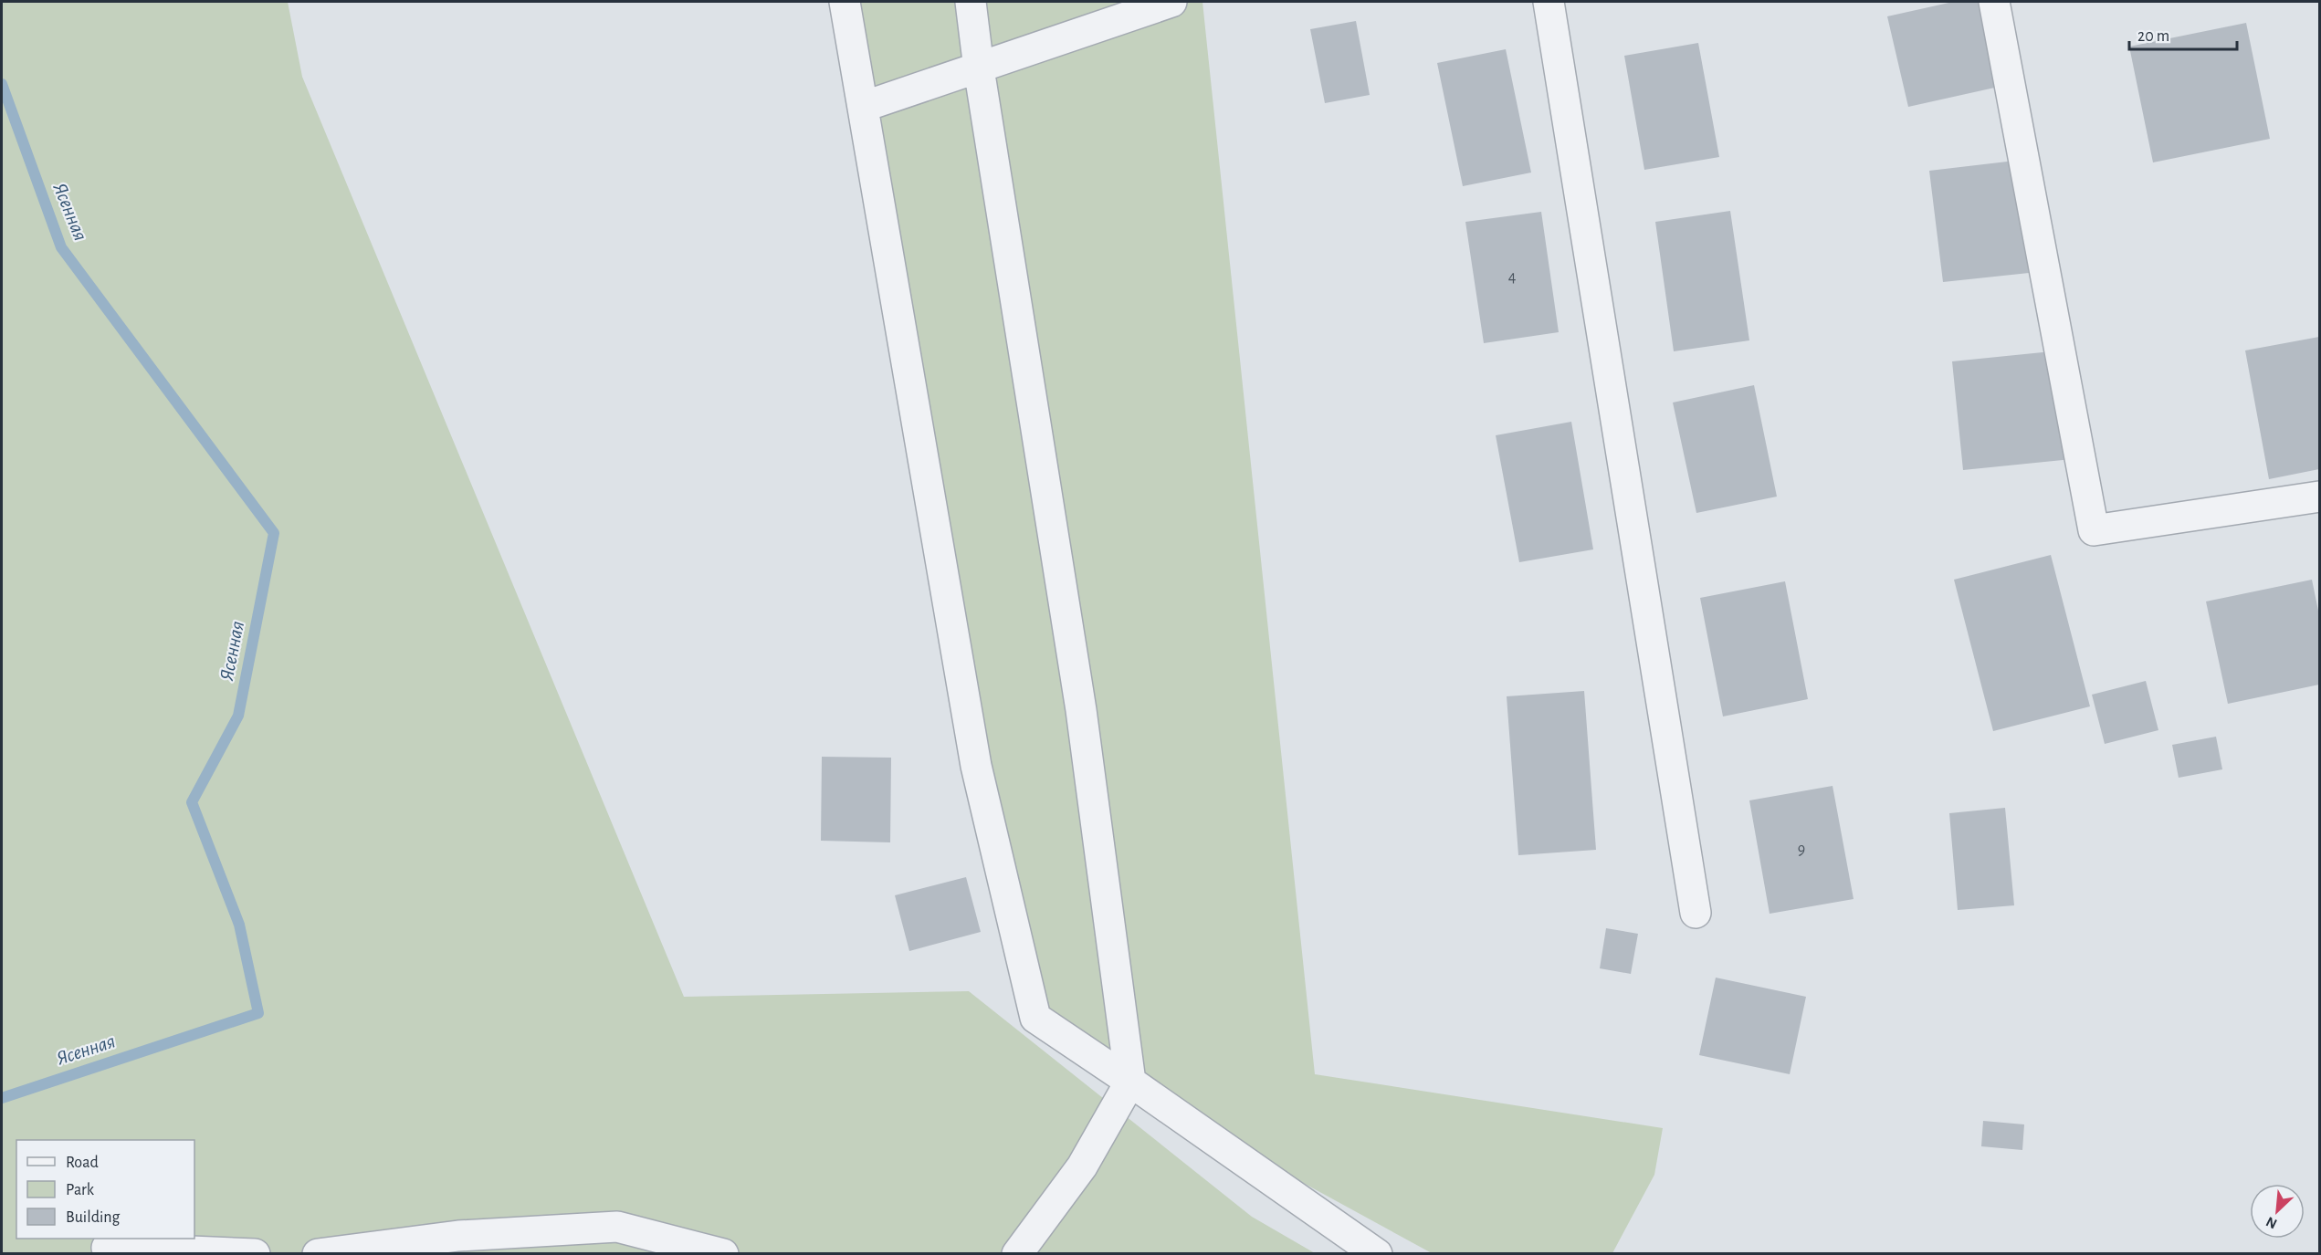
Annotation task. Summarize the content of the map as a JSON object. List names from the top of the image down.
{
  "water": ["Ясенная"],
  "house_numbers": ["4", "9"],
  "legend": ["Road", "Park", "Building"],
  "scale_bar": "20 m",
  "north": "bottom left"
}
